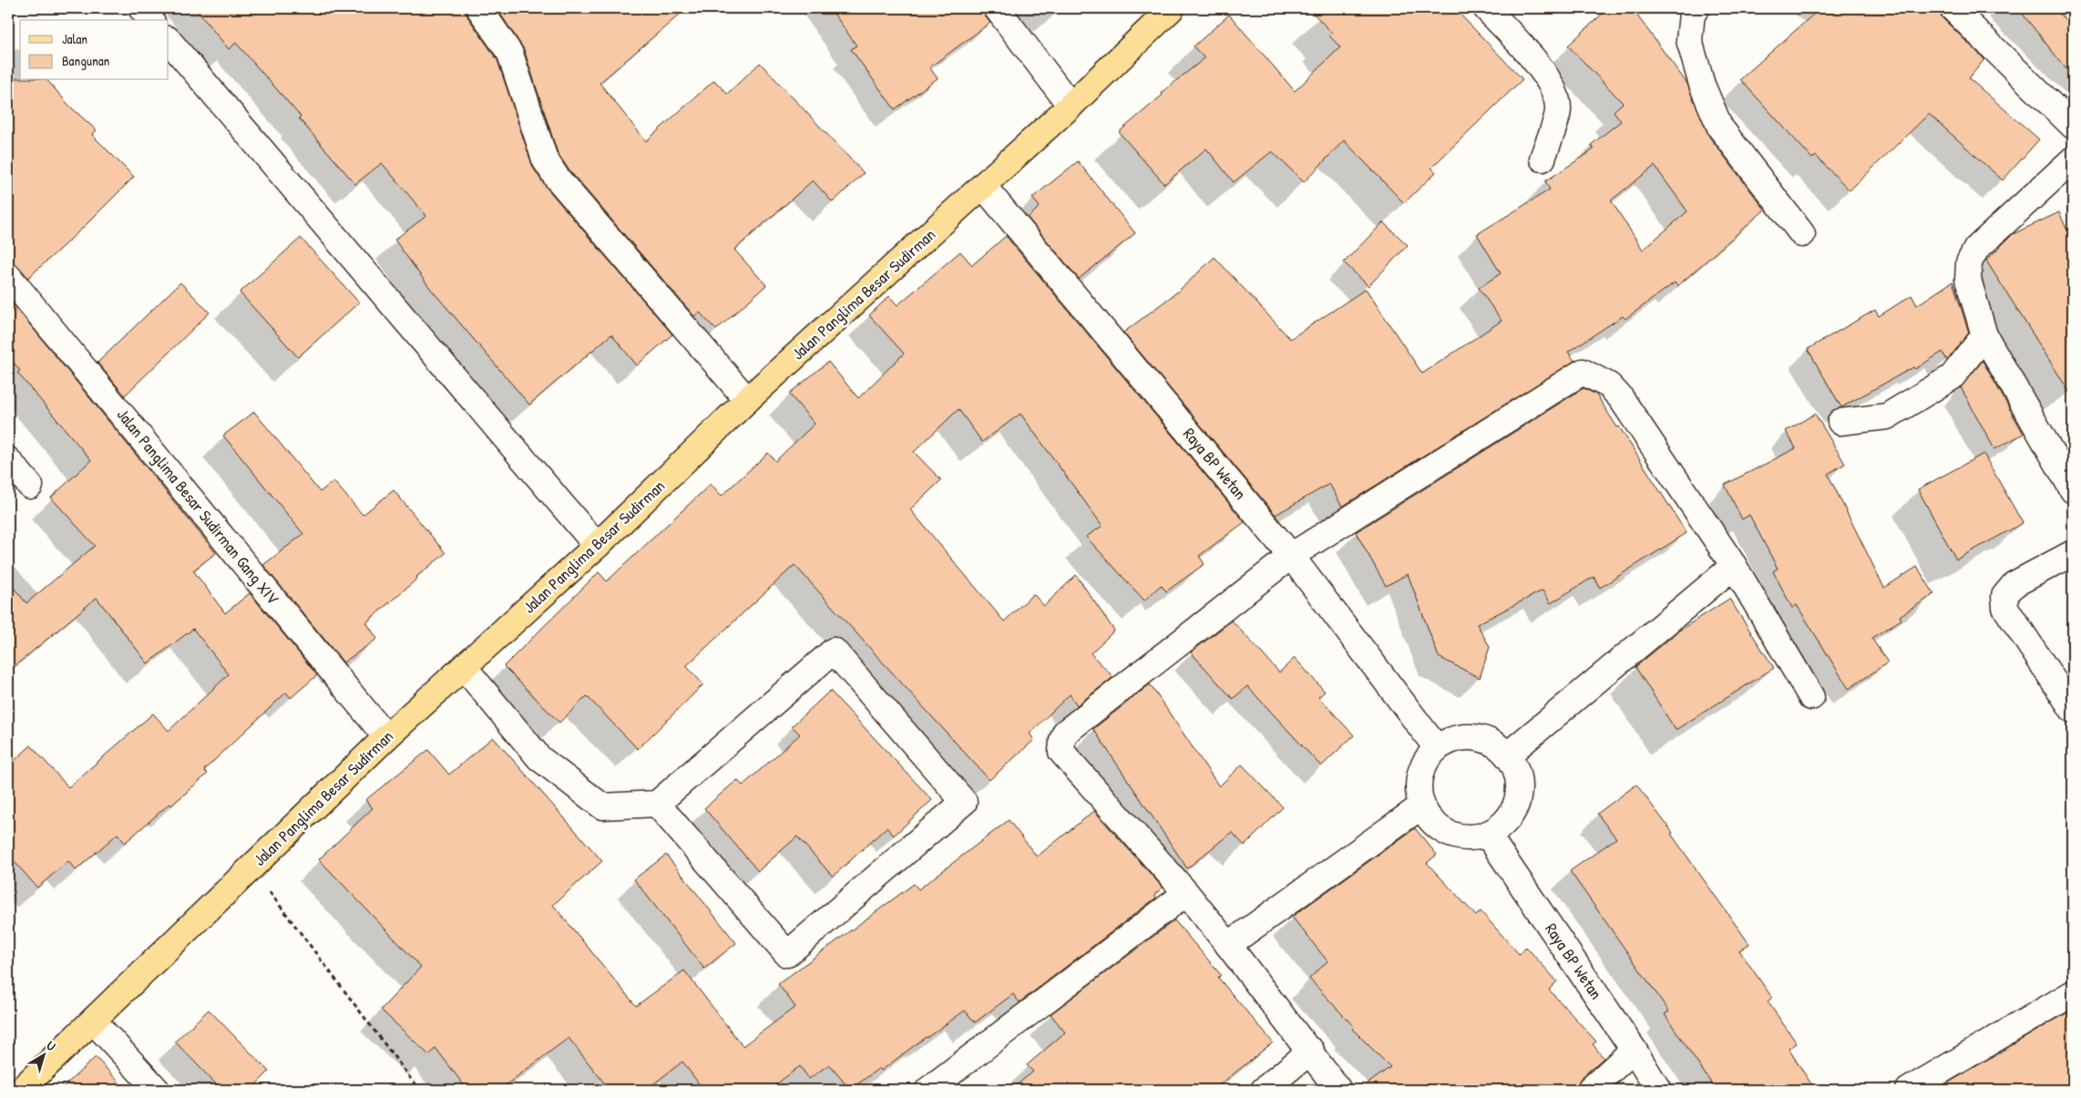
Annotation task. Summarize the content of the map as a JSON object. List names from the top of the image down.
{
  "streets": {
    "main road": ["Jalan Panglima Besar Sudirman"],
    "street": ["Raya BP Wetan", "Jalan Panglima Besar Sudirman Gang XIV"]
  },
  "crossings": [
    ["Jalan Panglima Besar Sudirman", "Raya BP Wetan"],
    ["Jalan Panglima Besar Sudirman", "Jalan Panglima Besar Sudirman Gang XIV"]
  ],
  "legend": ["Jalan", "Bangunan"],
  "north": "top right"
}
